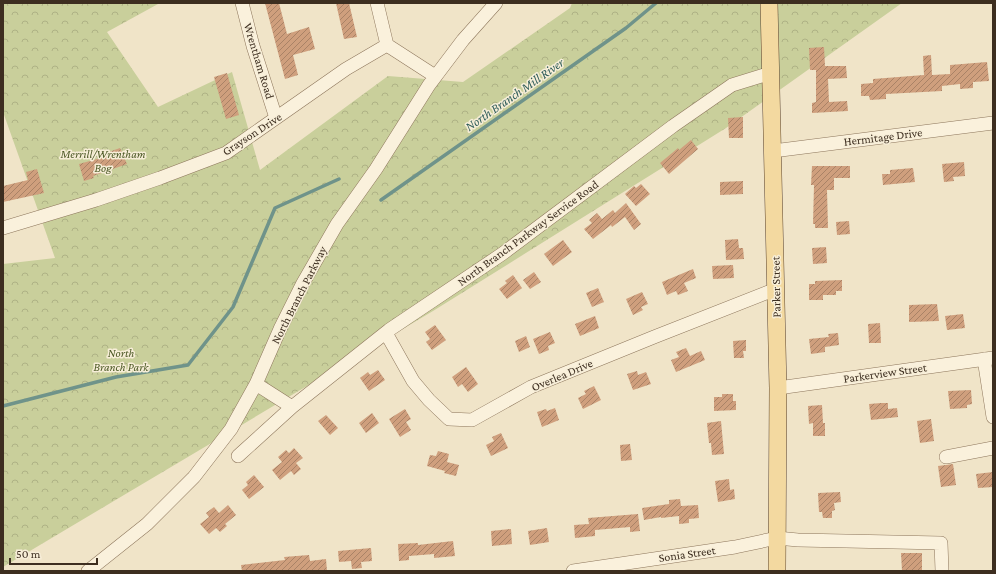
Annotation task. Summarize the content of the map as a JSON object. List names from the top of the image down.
{
  "streets": {
    "main road": ["Parker Street"],
    "street": [
      "Wrentham Road",
      "Grayson Drive",
      "Hermitage Drive",
      "North Branch Parkway Service Road",
      "North Branch Parkway",
      "Parkerview Street",
      "Overlea Drive",
      "Sonia Street"
    ]
  },
  "crossings": [
    ["Wrentham Road", "Grayson Drive"],
    ["Hermitage Drive", "Parker Street"],
    ["North Branch Parkway Service Road", "Parker Street"],
    ["North Branch Parkway Service Road", "Overlea Drive"],
    ["Parker Street", "Parkerview Street"],
    ["Parker Street", "Overlea Drive"],
    ["Parker Street", "Sonia Street"]
  ],
  "water": ["North Branch Mill River"],
  "parks": ["Merrill/Wrentham Bog", "North Branch Park"],
  "scale_bar": "50 m"
}
